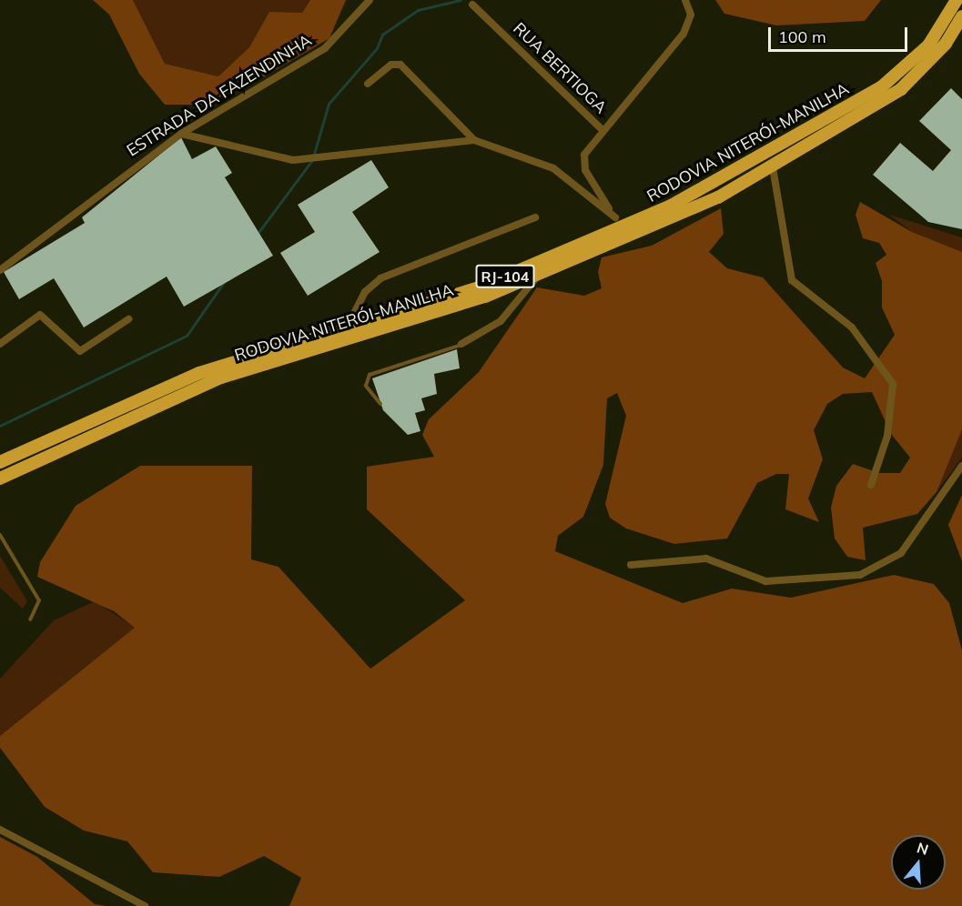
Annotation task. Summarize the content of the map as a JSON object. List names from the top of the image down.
{
  "streets": {
    "highway": ["RODOVIA NITERÓI-MANILHA", "RJ-104"],
    "street": ["RUA BERTIOGA", "ESTRADA DA FAZENDINHA"]
  },
  "scale_bar": "100 m",
  "north": "top"
}
